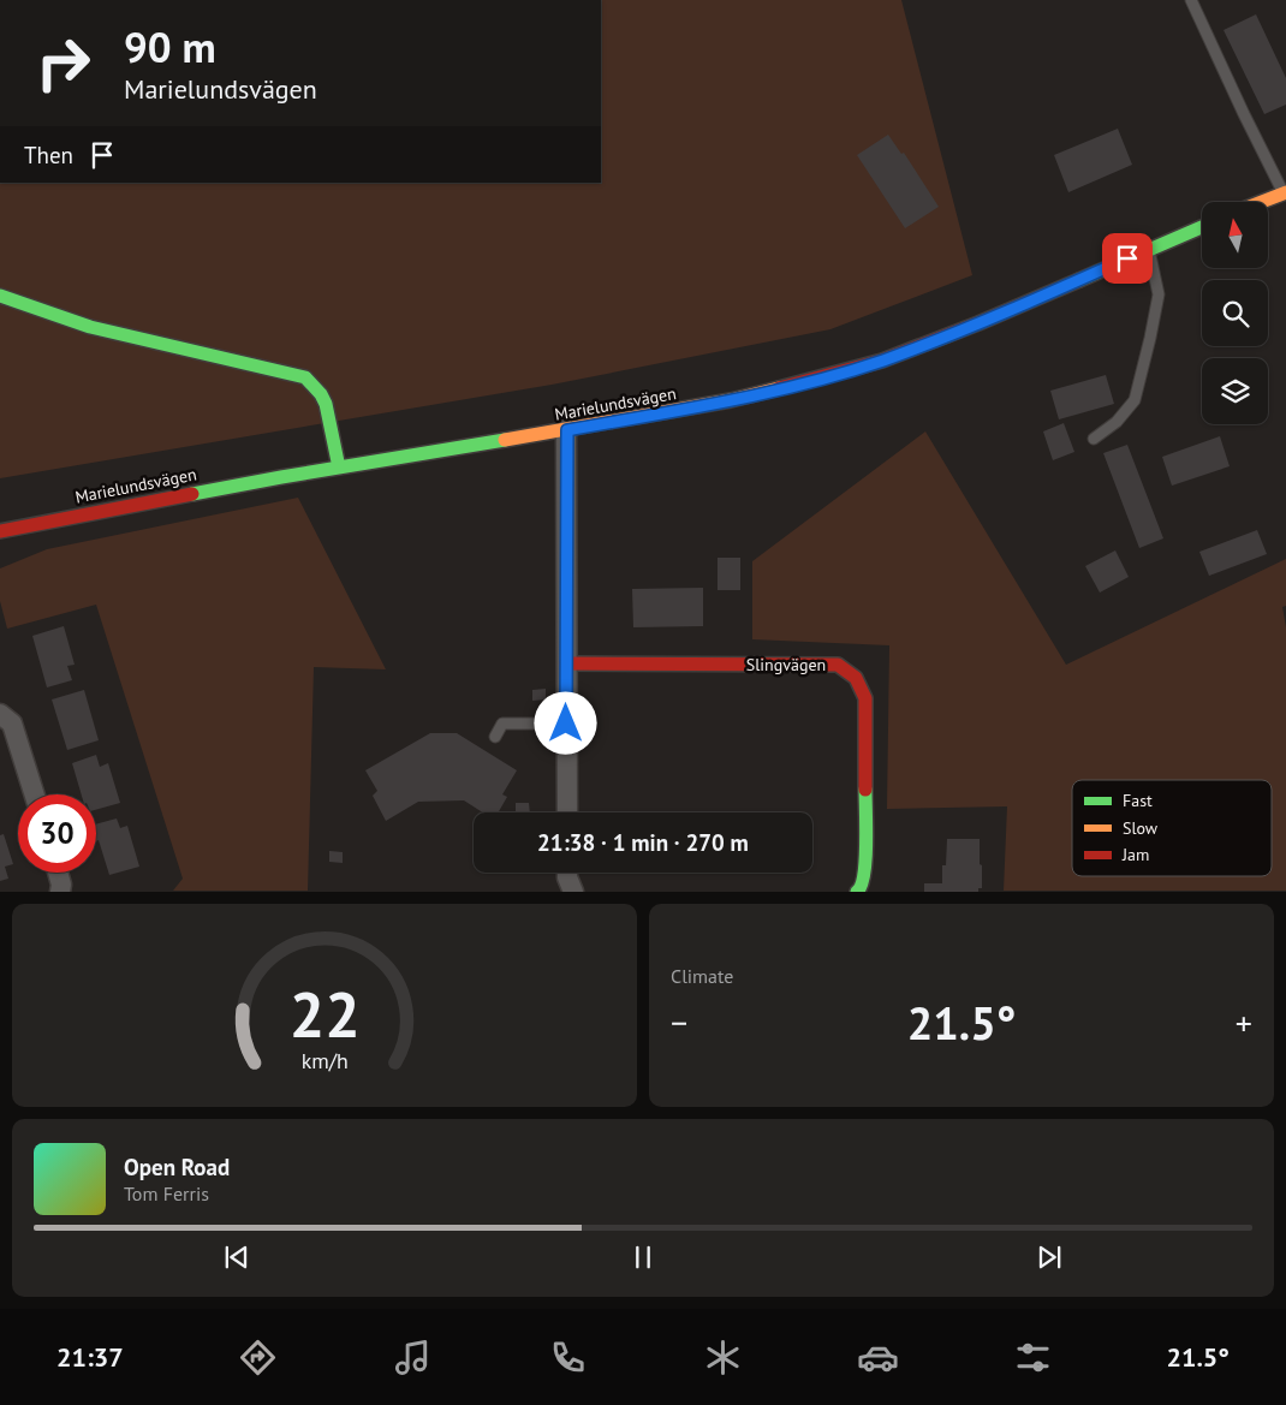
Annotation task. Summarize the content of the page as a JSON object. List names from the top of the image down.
{
  "streets": {
    "street": ["Marielundsvägen", "Slingvägen"]
  },
  "legend": ["Fast", "Slow", "Jam"],
  "north": "top",
  "page": {
    "turn": ["90 m", "Marielundsvägen"],
    "then": "Then",
    "limit": "30",
    "trip": "21:38 · 1 min · 270 m",
    "tile": "Climate",
    "heat": ["−", "21.5°", "+"],
    "song": ["Open Road", "Tom Ferris"],
    "tabs": ["21:37", "21.5°"],
    "gauge": ["22", "km/h"]
  }
}
